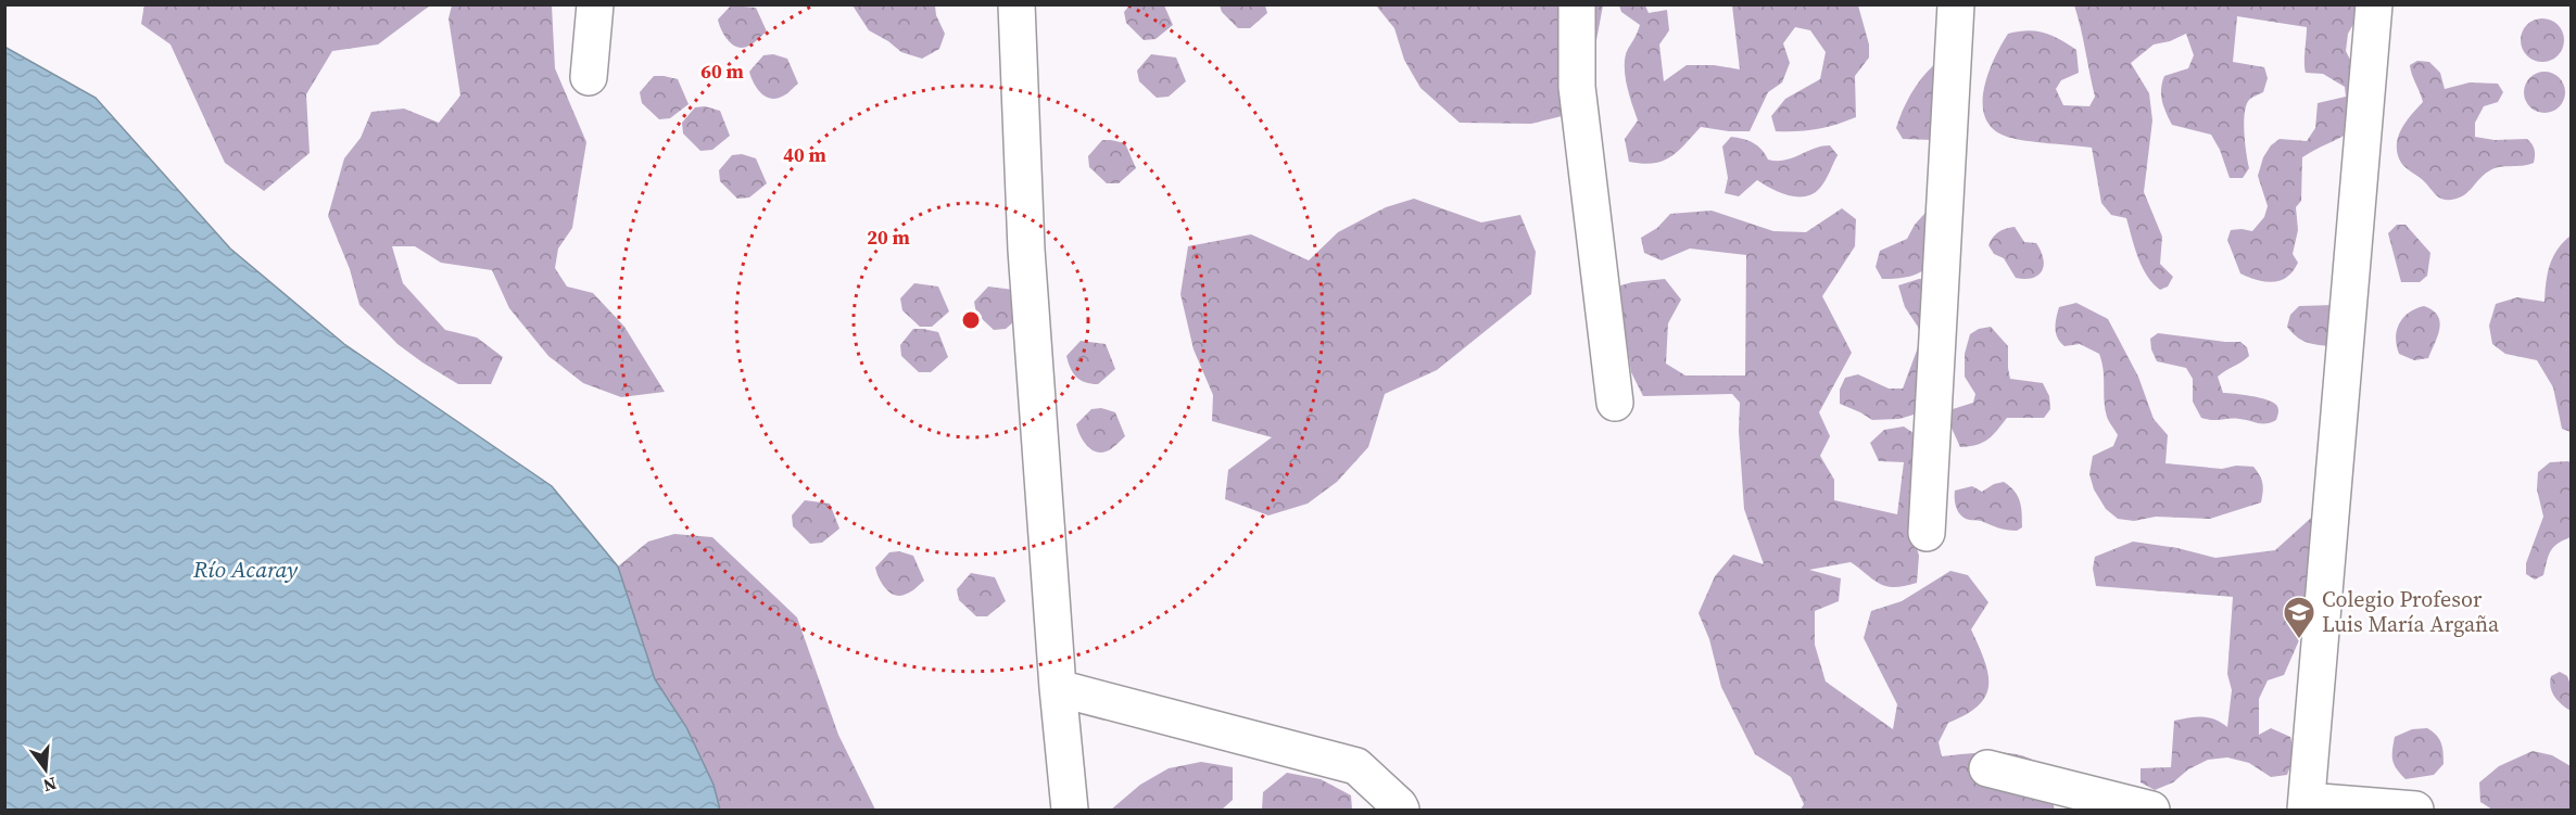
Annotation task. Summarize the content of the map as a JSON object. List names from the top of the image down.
{
  "water": ["Río Acaray"],
  "places": {
    "school or university": ["Colegio Profesor Luis María Argaña"]
  },
  "north": "bottom",
  "rings": ["60 m", "40 m", "20 m"]
}
